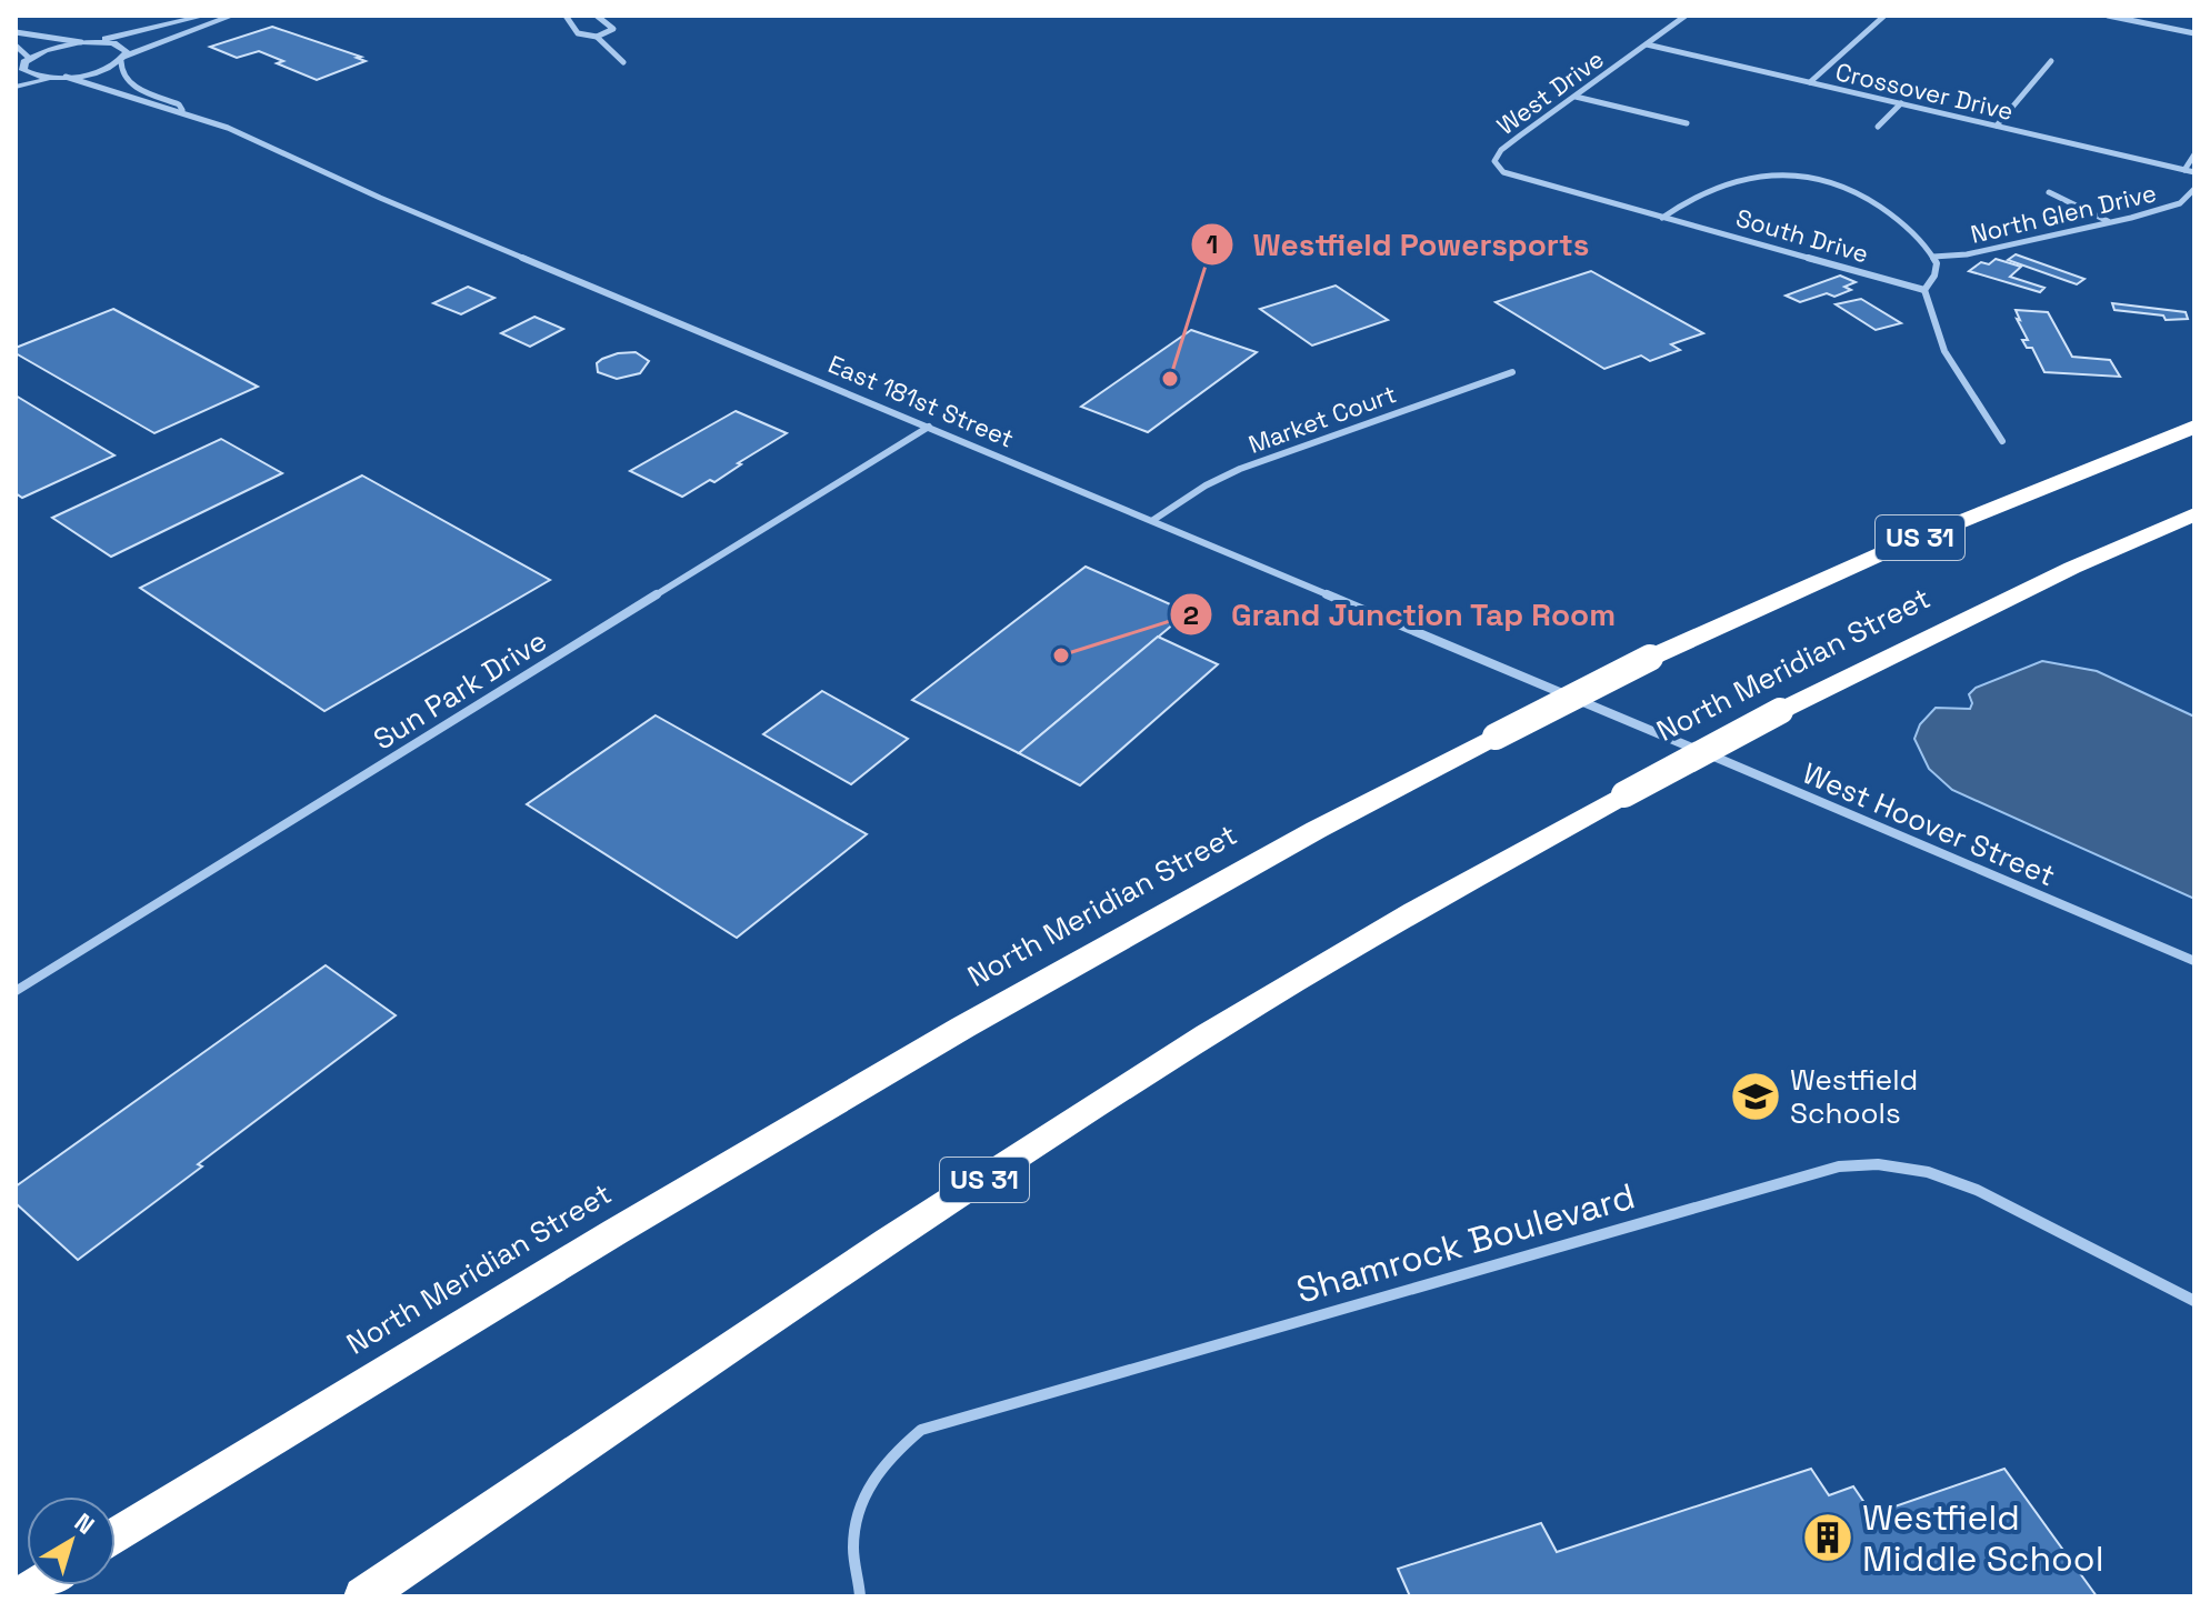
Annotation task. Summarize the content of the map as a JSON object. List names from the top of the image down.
{
  "streets": {
    "highway": ["US 31", "North Meridian Street"],
    "street": [
      "Crossover Drive",
      "West Drive",
      "North Glen Drive",
      "South Drive",
      "East 181st Street",
      "Market Court",
      "Sun Park Drive",
      "West Hoover Street",
      "Shamrock Boulevard"
    ]
  },
  "crossings": [
    ["Crossover Drive", "West Drive"],
    ["West Drive", "South Drive"],
    ["East 181st Street", "Market Court"],
    ["East 181st Street", "Sun Park Drive"],
    ["East 181st Street", "West Hoover Street"]
  ],
  "places": {
    "other": ["Westfield Powersports", "Grand Junction Tap Room"],
    "school or university": ["Westfield Schools"],
    "building": ["Westfield Middle School"]
  },
  "north": "top right"
}
